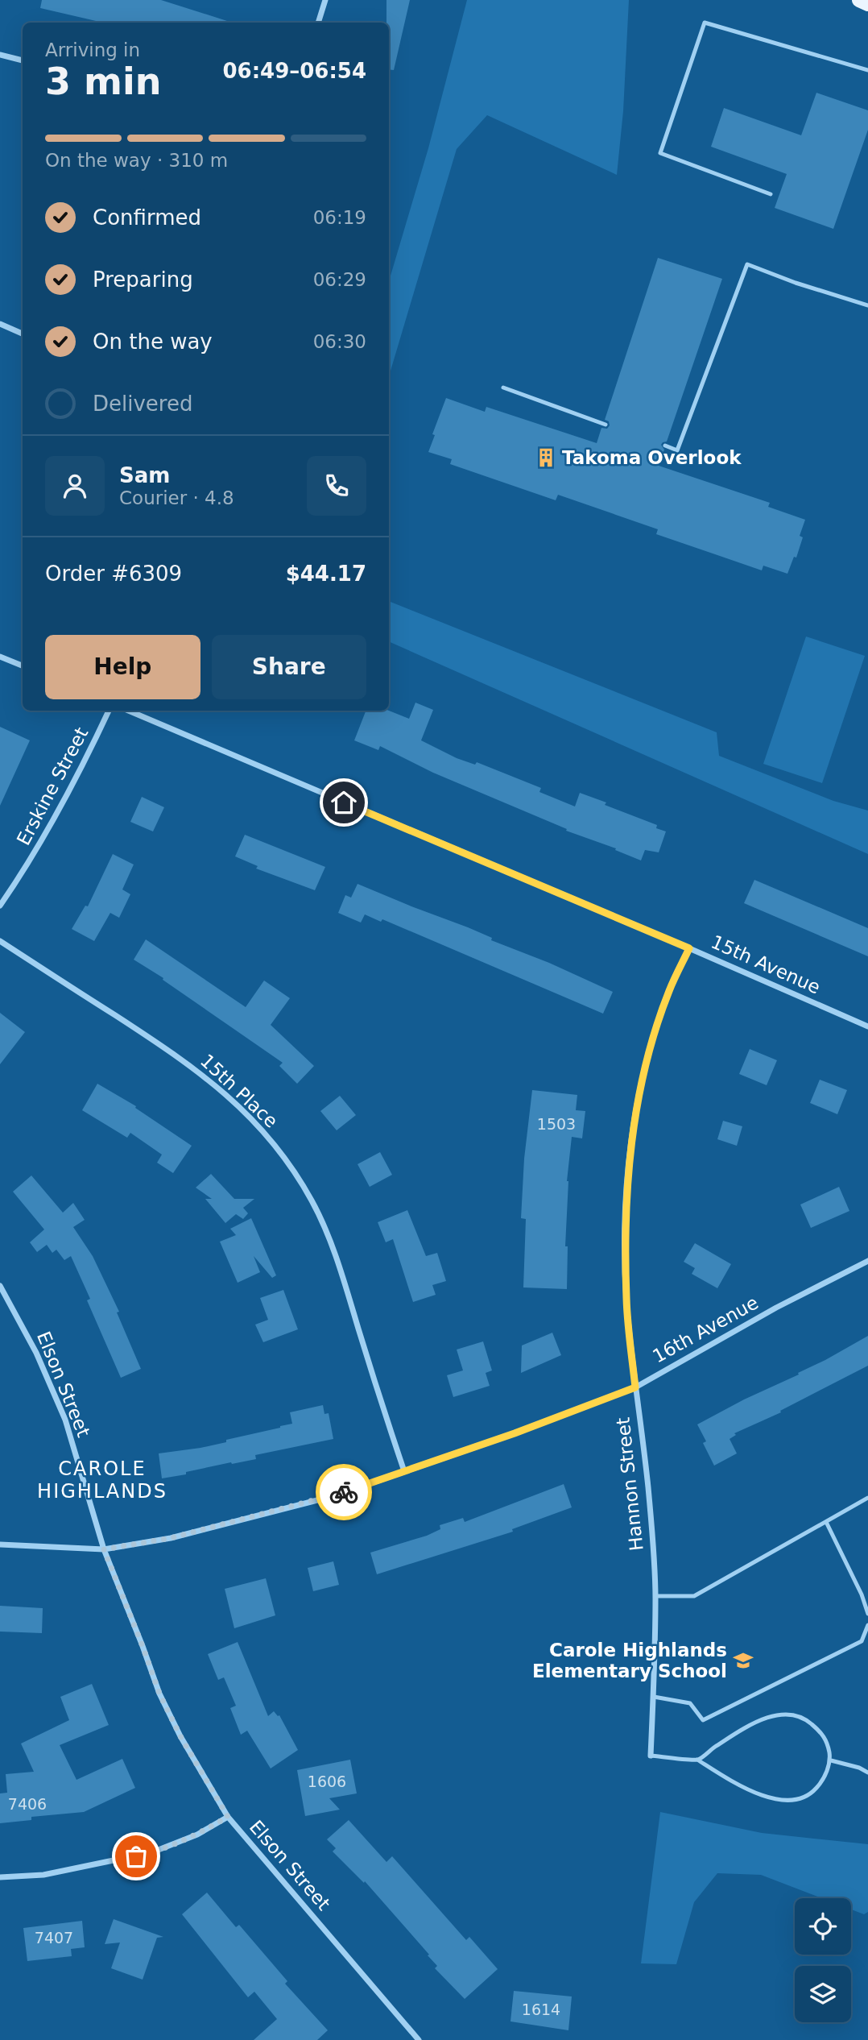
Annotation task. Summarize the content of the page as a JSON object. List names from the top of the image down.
{
  "streets": {
    "street": [
      "Erskine Street",
      "15th Avenue",
      "15th Place",
      "16th Avenue",
      "Elson Street",
      "Hannon Street"
    ]
  },
  "crossings": [
    ["15th Avenue", "Hannon Street"],
    ["15th Place", "16th Avenue"],
    ["16th Avenue", "Elson Street"],
    ["16th Avenue", "Hannon Street"]
  ],
  "districts": ["CAROLE HIGHLANDS"],
  "places": {
    "building": ["Takoma Overlook"],
    "school or university": ["Carole Highlands Elementary School"]
  },
  "house_numbers": [
    "1503",
    "1606",
    "7406",
    "7407",
    "1614"
  ],
  "page": {
    "heading": ["3 min", "Arriving in", "06:49–06:54"],
    "panel": [
      "Sam",
      "Courier · 4.8",
      "Order #6309",
      "$44.17"
    ],
    "bar": "On the way · 310 m",
    "list": [
      ["Confirmed", "06:19"],
      ["Preparing", "06:29"],
      ["On the way", "06:30"],
      "Delivered"
    ],
    "buttons": ["Help", "Share"]
  }
}
